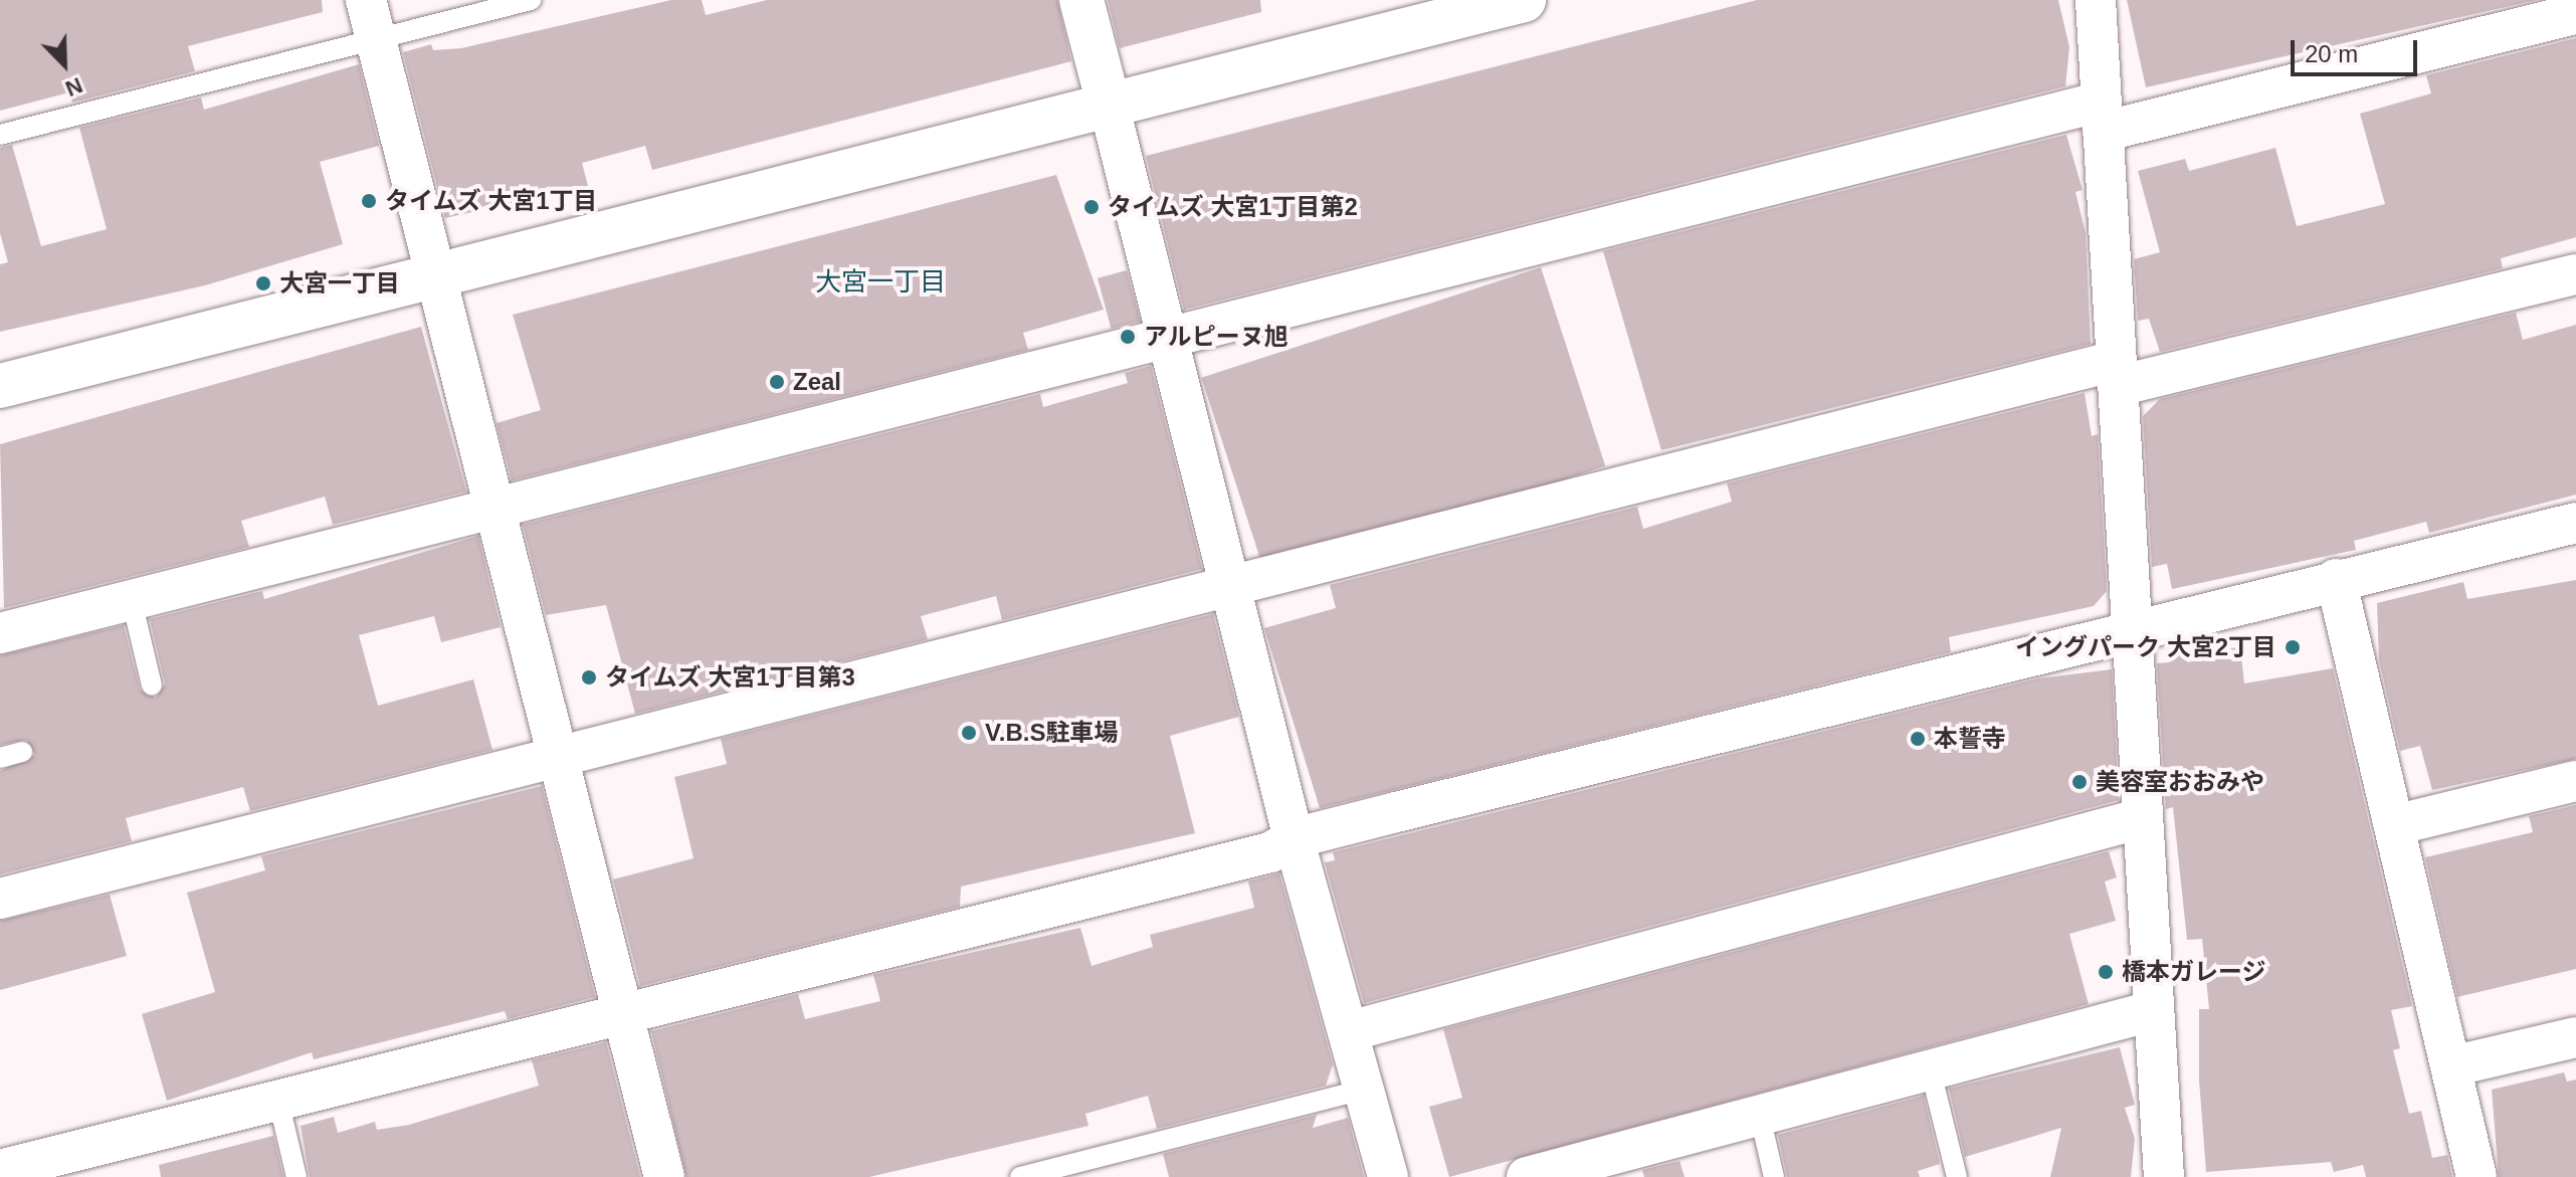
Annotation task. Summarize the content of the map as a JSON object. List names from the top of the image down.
{
  "districts": ["大宮一丁目"],
  "places": [
    "タイムズ 大宮1丁目",
    "タイムズ 大宮1丁目第2",
    "大宮一丁目",
    "アルピーヌ旭",
    "Zeal",
    "イングパーク 大宮2丁目",
    "タイムズ 大宮1丁目第3",
    "V.B.S駐車場",
    "本誓寺",
    "美容室おおみや",
    "橋本ガレージ"
  ],
  "scale_bar": "20 m",
  "north": "bottom right"
}
